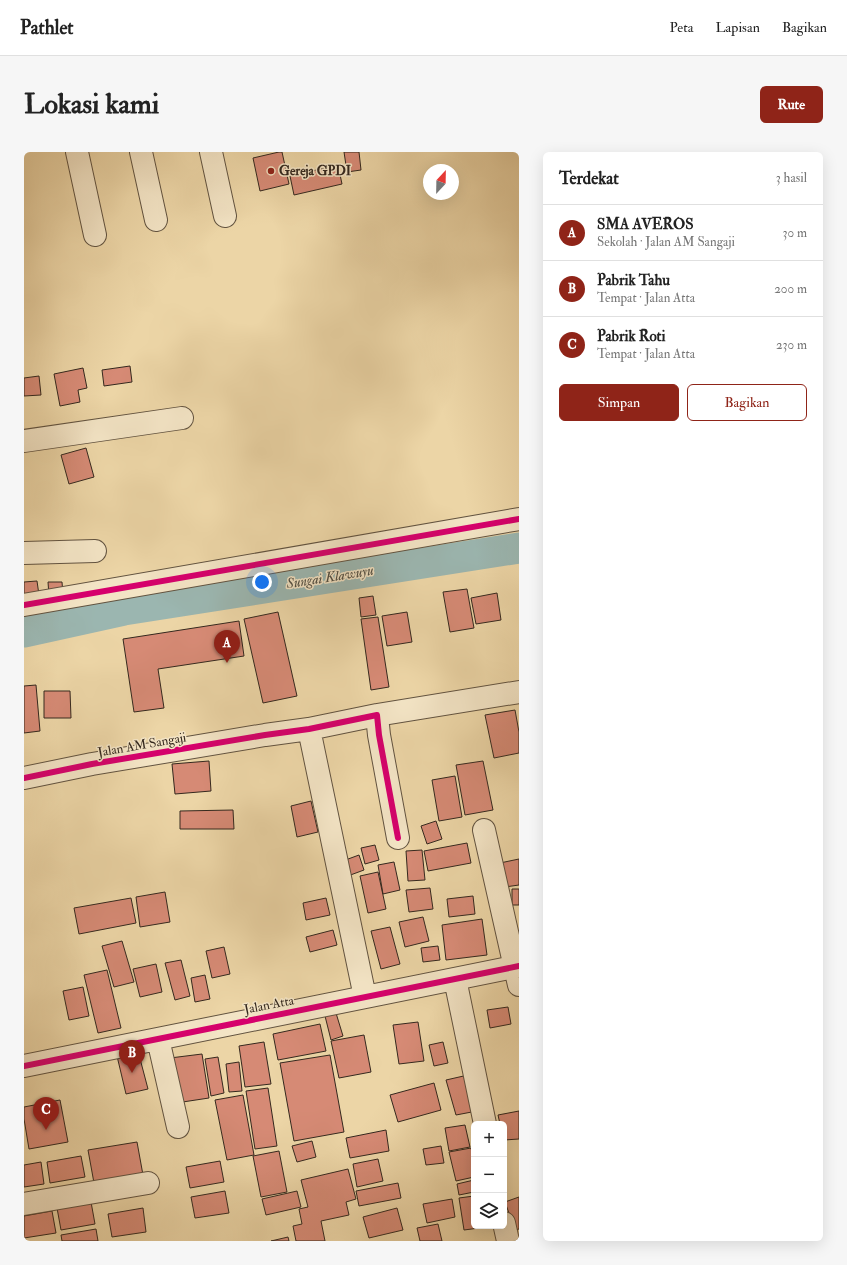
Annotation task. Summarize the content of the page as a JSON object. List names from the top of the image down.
{
  "streets": {
    "street": ["Jalan AM Sangaji", "Jalan Atta"]
  },
  "water": ["Sungai Klawuyu"],
  "places": ["Gereja GPDI"],
  "north": "top",
  "page": {
    "header": "Pathlet",
    "nav": ["Peta", "Lapisan", "Bagikan"],
    "buttons": [
      "Rute",
      ["Simpan", "Bagikan"]
    ],
    "title": "Lokasi kami",
    "heading": ["Terdekat", "3 hasil"],
    "list": [
      {
        "mark": "A",
        "name": "SMA AVEROS",
        "note": "Sekolah · Jalan AM Sangaji",
        "value": "30 m"
      },
      {
        "mark": "B",
        "name": "Pabrik Tahu",
        "note": "Tempat · Jalan Atta",
        "value": "200 m"
      },
      {
        "mark": "C",
        "name": "Pabrik Roti",
        "note": "Tempat · Jalan Atta",
        "value": "230 m"
      }
    ],
    "pins": ["A", "B", "C"],
    "map_buttons": ["+", "−"]
  }
}
